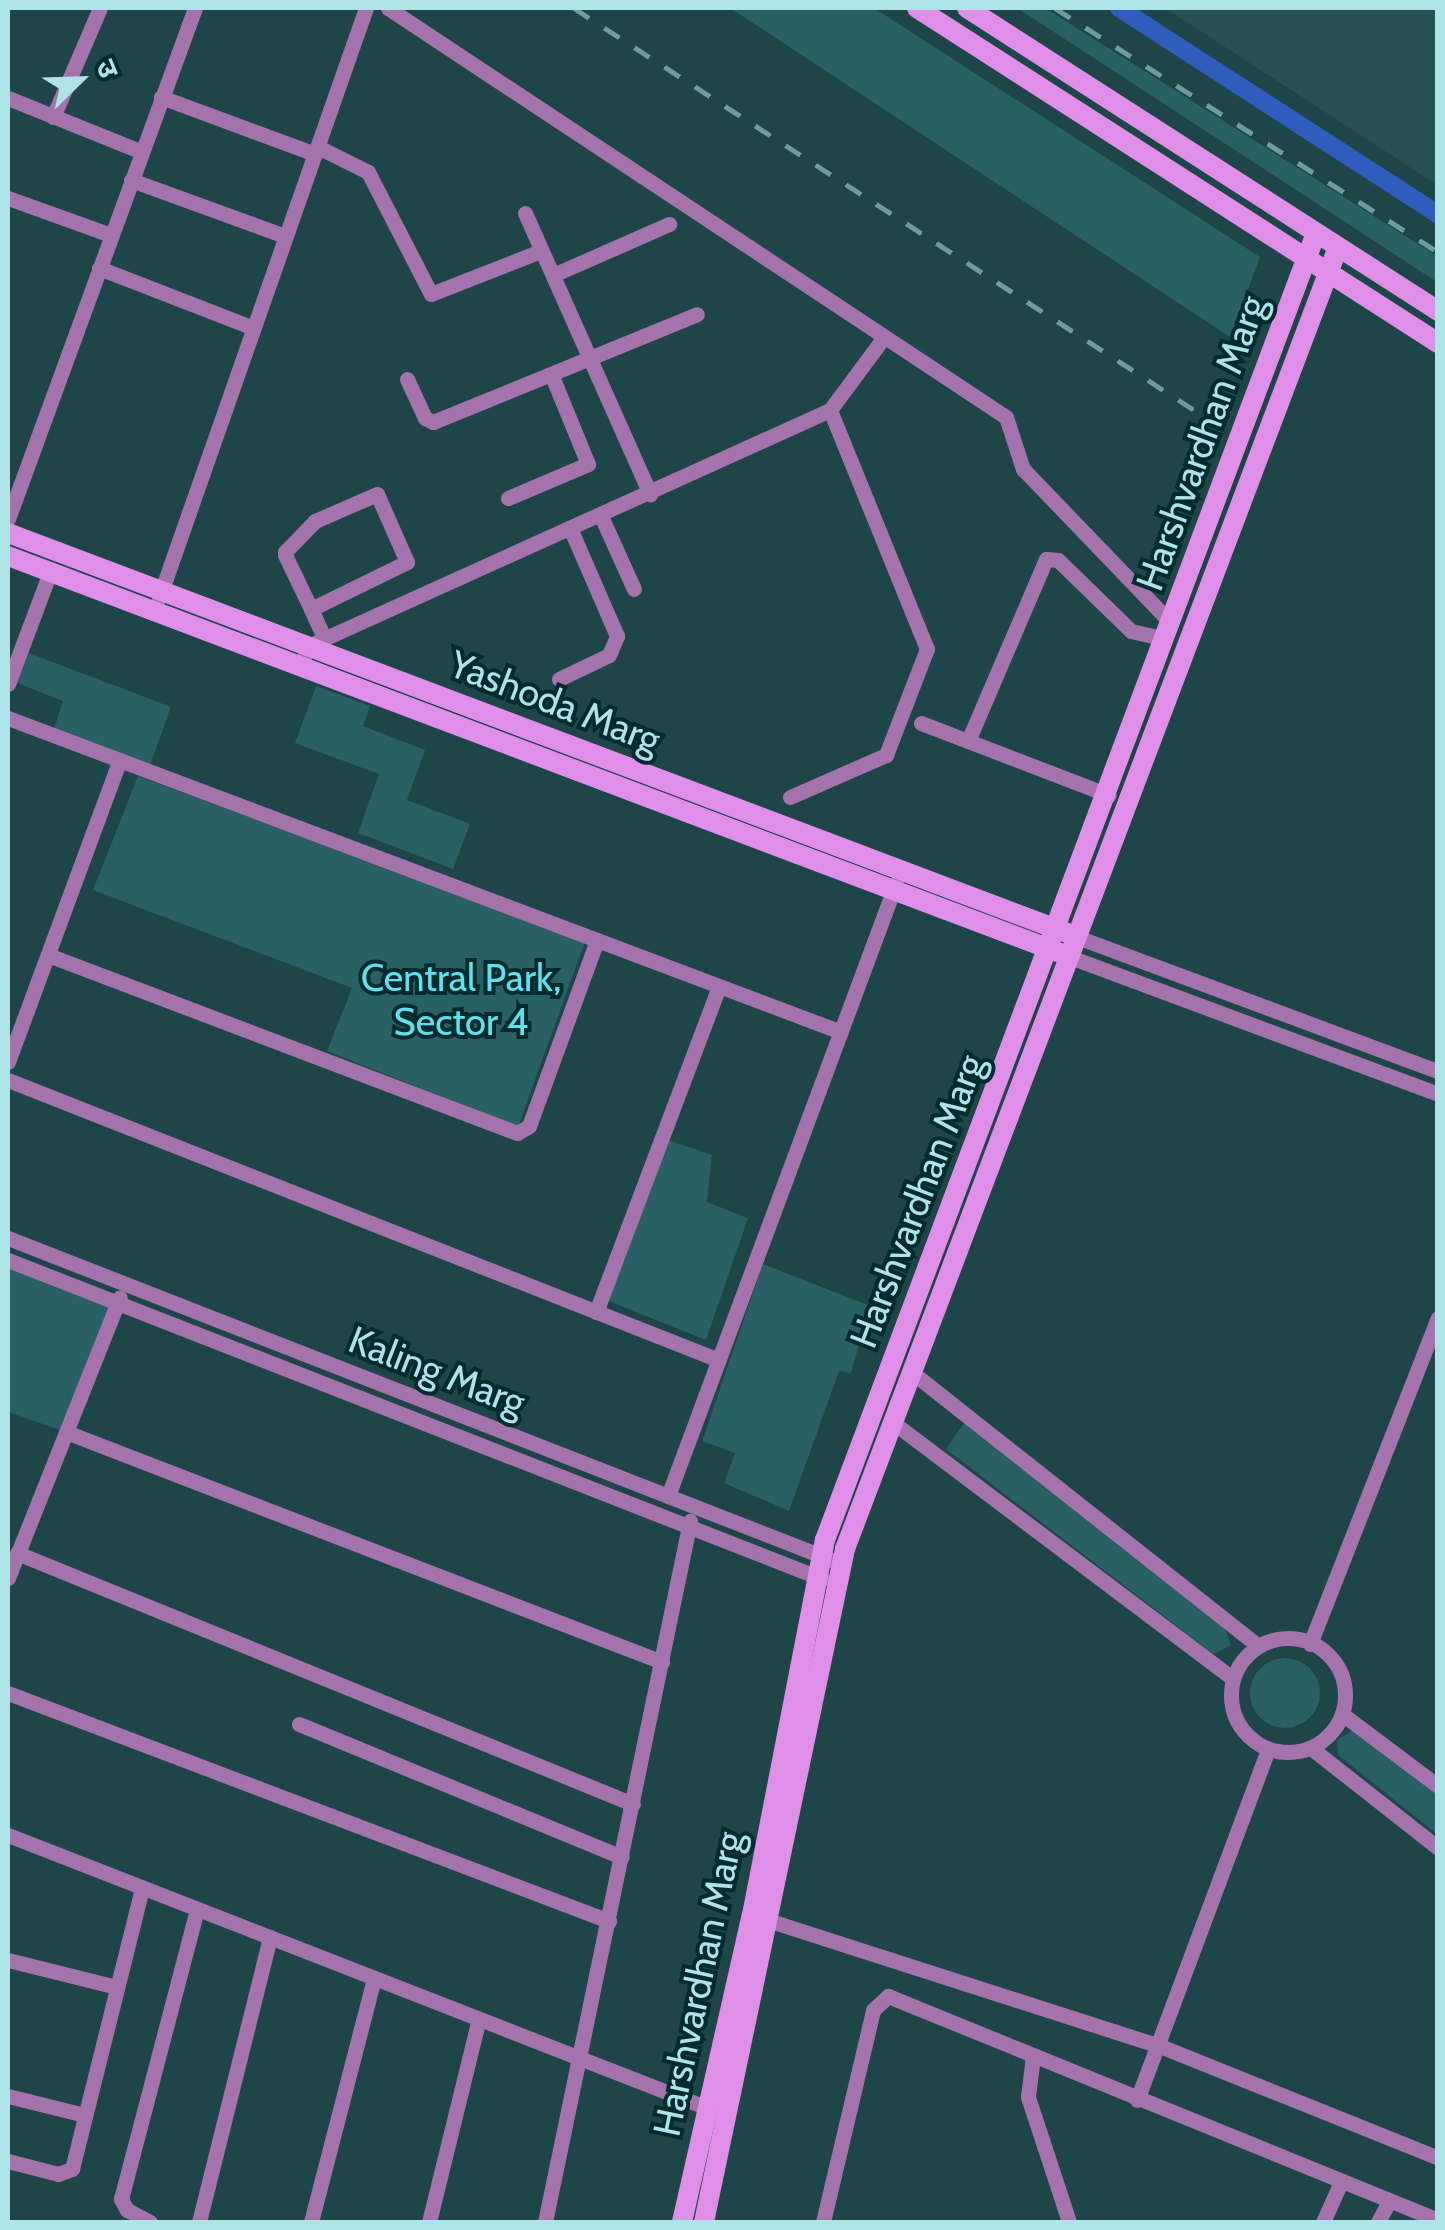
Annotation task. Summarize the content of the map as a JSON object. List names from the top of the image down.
{
  "streets": {
    "street": ["Harshvardhan Marg", "Yashoda Marg", "Kaling Marg"]
  },
  "crossings": [
    ["Harshvardhan Marg", "Yashoda Marg"],
    ["Harshvardhan Marg", "Kaling Marg"]
  ],
  "parks": ["Central Park, Sector 4"],
  "north": "top right"
}
